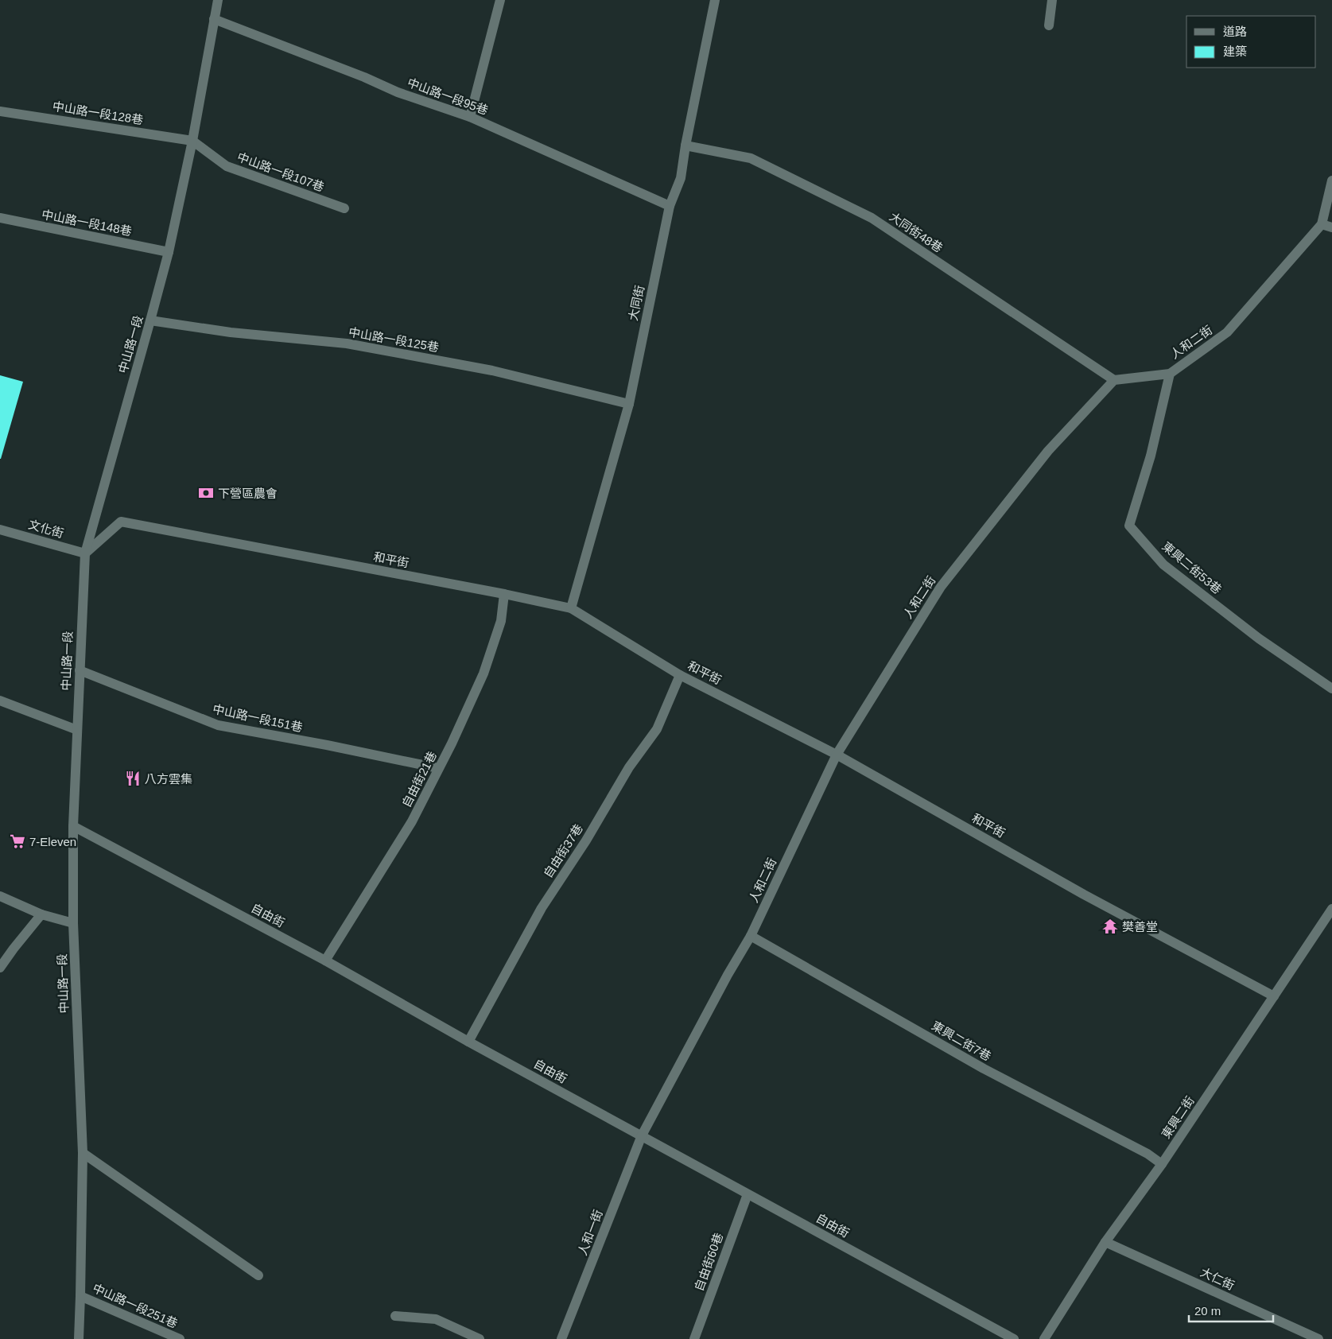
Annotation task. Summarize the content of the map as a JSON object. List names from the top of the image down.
{
  "streets": {
    "street": [
      "中山路一段95巷",
      "中山路一段128巷",
      "中山路一段107巷",
      "中山路一段148巷",
      "大同街48巷",
      "大同街",
      "中山路一段125巷",
      "人和二街",
      "中山路一段",
      "文化街",
      "和平街",
      "東興二街53巷",
      "中山路一段151巷",
      "自由街21巷",
      "自由街37巷",
      "自由街",
      "東興二街7巷",
      "東興二街",
      "人和一街",
      "自由街60巷",
      "大仁街",
      "中山路一段251巷"
    ]
  },
  "crossings": [
    ["中山路一段95巷", "大同街"],
    ["中山路一段95巷", "中山路一段"],
    ["中山路一段128巷", "中山路一段107巷"],
    ["中山路一段128巷", "中山路一段"],
    ["中山路一段107巷", "中山路一段"],
    ["中山路一段148巷", "中山路一段"],
    ["大同街48巷", "大同街"],
    ["大同街48巷", "人和二街"],
    ["大同街", "中山路一段125巷"],
    ["大同街", "和平街"],
    ["中山路一段125巷", "中山路一段"],
    ["人和二街", "和平街"],
    ["人和二街", "東興二街53巷"],
    ["人和二街", "自由街"],
    ["人和二街", "東興二街7巷"],
    ["人和二街", "人和一街"],
    ["中山路一段", "文化街"],
    ["中山路一段", "和平街"],
    ["中山路一段", "中山路一段151巷"],
    ["中山路一段", "自由街"],
    ["中山路一段", "中山路一段251巷"],
    ["文化街", "和平街"],
    ["和平街", "自由街21巷"],
    ["和平街", "自由街37巷"],
    ["和平街", "東興二街"],
    ["中山路一段151巷", "自由街21巷"],
    ["自由街21巷", "自由街"],
    ["自由街37巷", "自由街"],
    ["自由街", "人和一街"],
    ["自由街", "自由街60巷"],
    ["東興二街7巷", "東興二街"],
    ["東興二街", "大仁街"]
  ],
  "places": {
    "bank": ["下營區農會"],
    "restaurant": ["八方雲集"],
    "supermarket": ["7-Eleven"],
    "temple": ["樊善堂"]
  },
  "legend": ["道路", "建築"],
  "scale_bar": "20 m"
}
